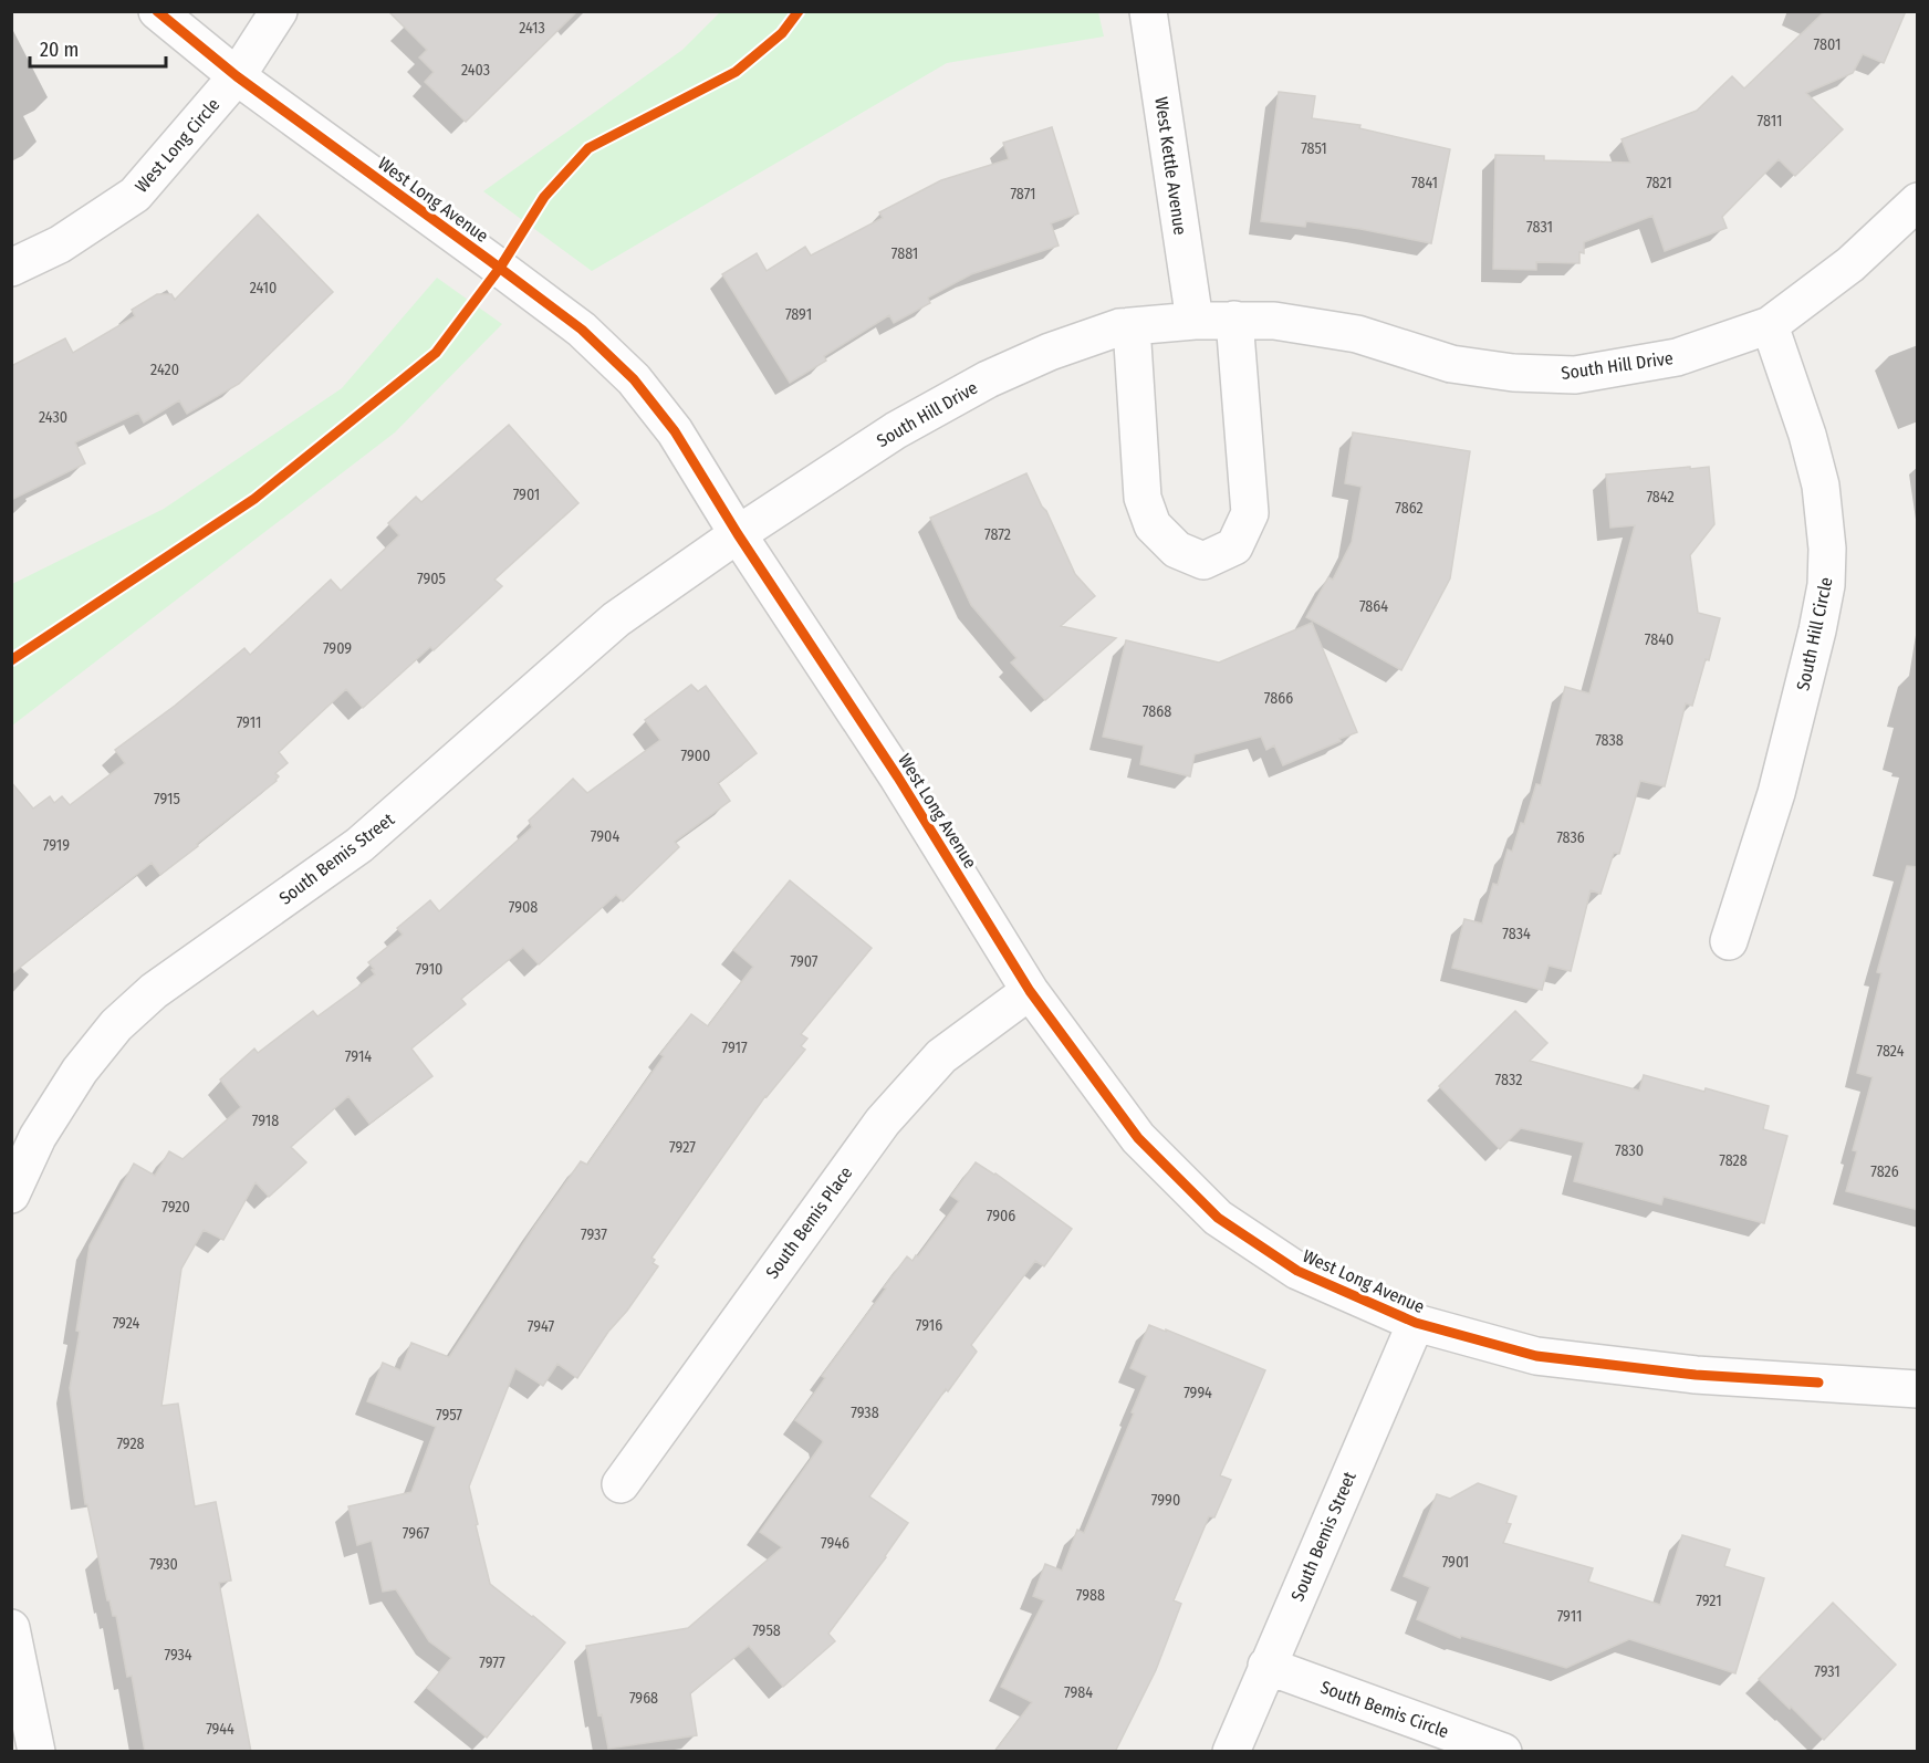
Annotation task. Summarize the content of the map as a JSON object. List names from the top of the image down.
{
  "streets": {
    "street": [
      "West Long Circle",
      "West Kettle Avenue",
      "West Long Avenue",
      "South Hill Drive",
      "South Hill Circle",
      "South Bemis Street",
      "South Bemis Place",
      "South Bemis Circle"
    ]
  },
  "crossings": [
    ["West Long Circle", "West Long Avenue"],
    ["West Kettle Avenue", "South Hill Drive"],
    ["West Long Avenue", "South Hill Drive"],
    ["West Long Avenue", "South Bemis Street"],
    ["West Long Avenue", "South Bemis Place"],
    ["South Hill Drive", "South Hill Circle"],
    ["South Hill Drive", "South Bemis Street"],
    ["South Bemis Street", "South Bemis Circle"]
  ],
  "house_numbers": [
    "2413",
    "7801",
    "2403",
    "7811",
    "7851",
    "7841",
    "7821",
    "7871",
    "7831",
    "7881",
    "2410",
    "7891",
    "2420",
    "2430",
    "7901",
    "7842",
    "7862",
    "7872",
    "7905",
    "7864",
    "7840",
    "7909",
    "7866",
    "7868",
    "7911",
    "7838",
    "7900",
    "7915",
    "7904",
    "7836",
    "7919",
    "7908",
    "7834",
    "7907",
    "7910",
    "7917",
    "7824",
    "7914",
    "7832",
    "7918",
    "7927",
    "7830",
    "7828",
    "7826",
    "7920",
    "7906",
    "7937",
    "7924",
    "7916",
    "7947",
    "7994",
    "7938",
    "7957",
    "7928",
    "7990",
    "7967",
    "7946",
    "7901",
    "7930",
    "7988",
    "7921",
    "7911",
    "7958",
    "7934",
    "7977",
    "7931",
    "7984",
    "7968",
    "7944"
  ],
  "scale_bar": "20 m"
}
